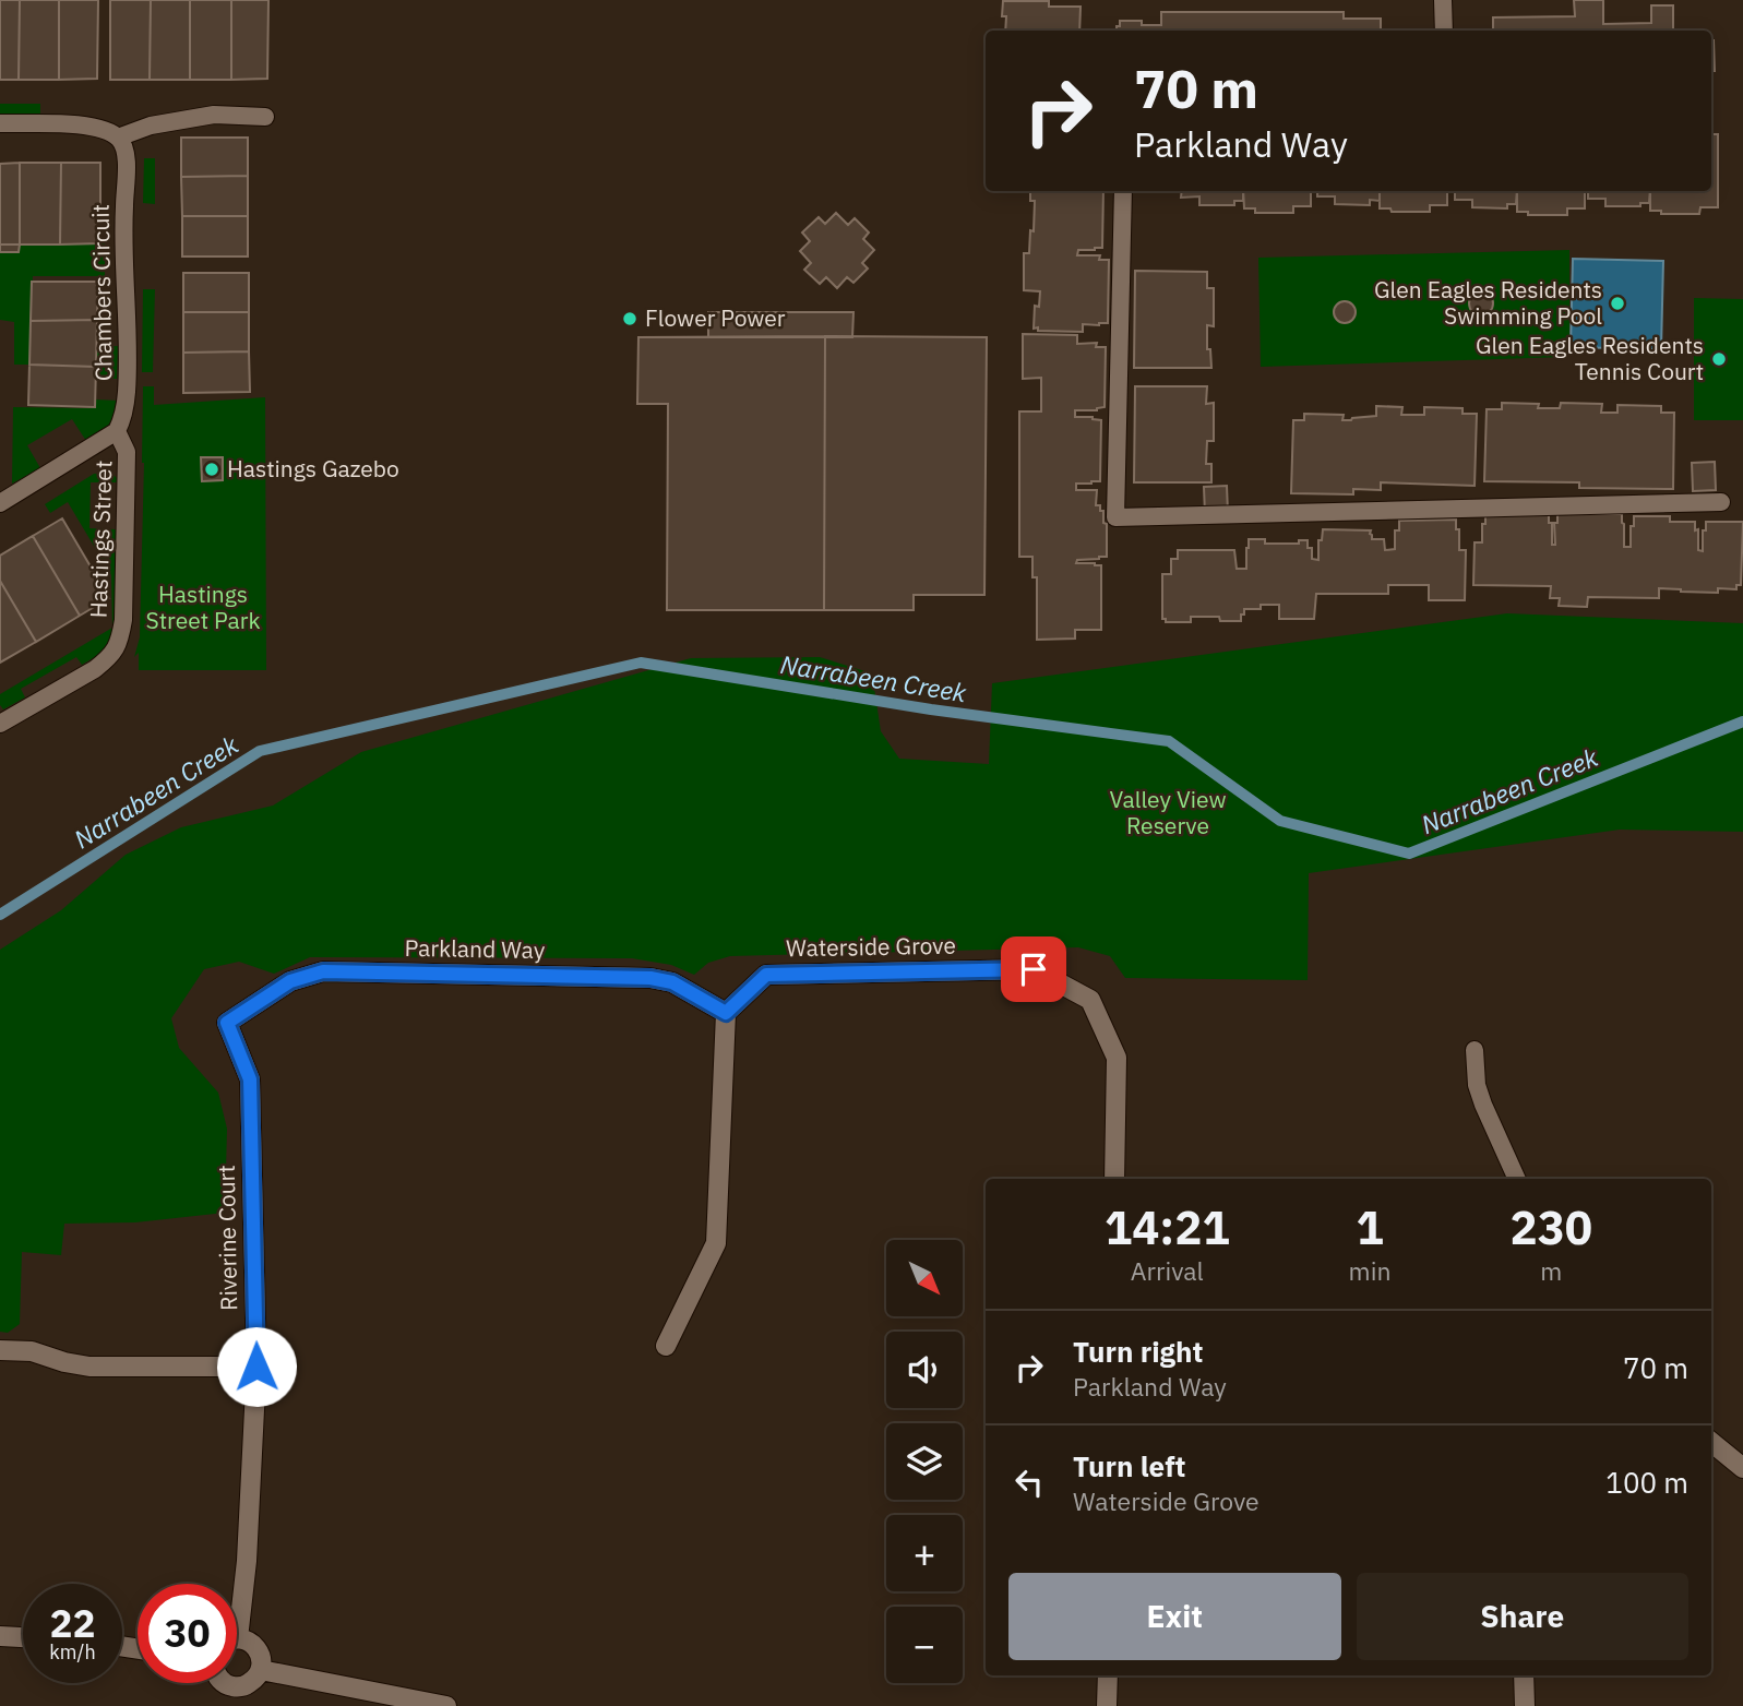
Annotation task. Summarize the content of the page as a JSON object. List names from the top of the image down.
{
  "streets": {
    "street": ["Waterside Grove", "Parkland Way", "Riverine Court"],
    "lane": ["Chambers Circuit", "Hastings Street"]
  },
  "crossings": [
    ["Chambers Circuit", "Hastings Street"],
    ["Waterside Grove", "Parkland Way"],
    ["Parkland Way", "Riverine Court"]
  ],
  "water": ["Narrabeen Creek"],
  "parks": ["Hastings Street Park", "Valley View Reserve"],
  "places": [
    "Glen Eagles Residents Swimming Pool",
    "Flower Power",
    "Glen Eagles Residents Tennis Court",
    "Hastings Gazebo"
  ],
  "north": "bottom right",
  "page": {
    "turn": ["70 m", "Parkland Way"],
    "eta": [
      "14:21",
      "Arrival",
      "1",
      "min",
      "230",
      "m"
    ],
    "map_buttons": ["+", "−"],
    "list": [
      {
        "name": "Turn right",
        "note": "Parkland Way",
        "value": "70 m"
      },
      {
        "name": "Turn left",
        "note": "Waterside Grove",
        "value": "100 m"
      }
    ],
    "buttons": ["Exit", "Share"],
    "speed": "22 km/h",
    "limit": "30"
  }
}
